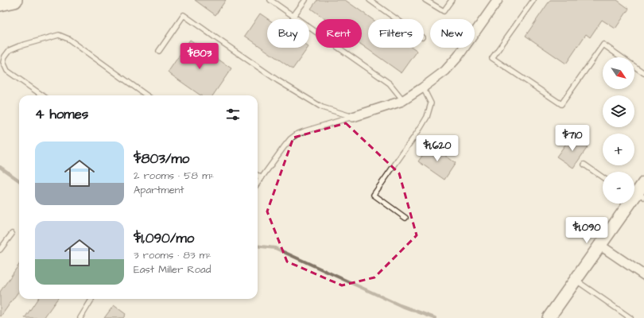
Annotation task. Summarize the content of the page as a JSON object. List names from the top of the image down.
{
  "north": "bottom right",
  "page": {
    "chip": [
      "Buy",
      "Rent",
      "Filters",
      "New"
    ],
    "price": [
      "$803",
      "$710",
      "$1,620",
      "$1,090"
    ],
    "map_buttons": ["+", "−"],
    "heading": "4 homes",
    "list": [
      {
        "name": "$803/mo",
        "note": "2 rooms · 58 m² · Apartment"
      },
      {
        "name": "$1,090/mo",
        "note": "3 rooms · 83 m² · East Miller Road"
      }
    ]
  }
}
